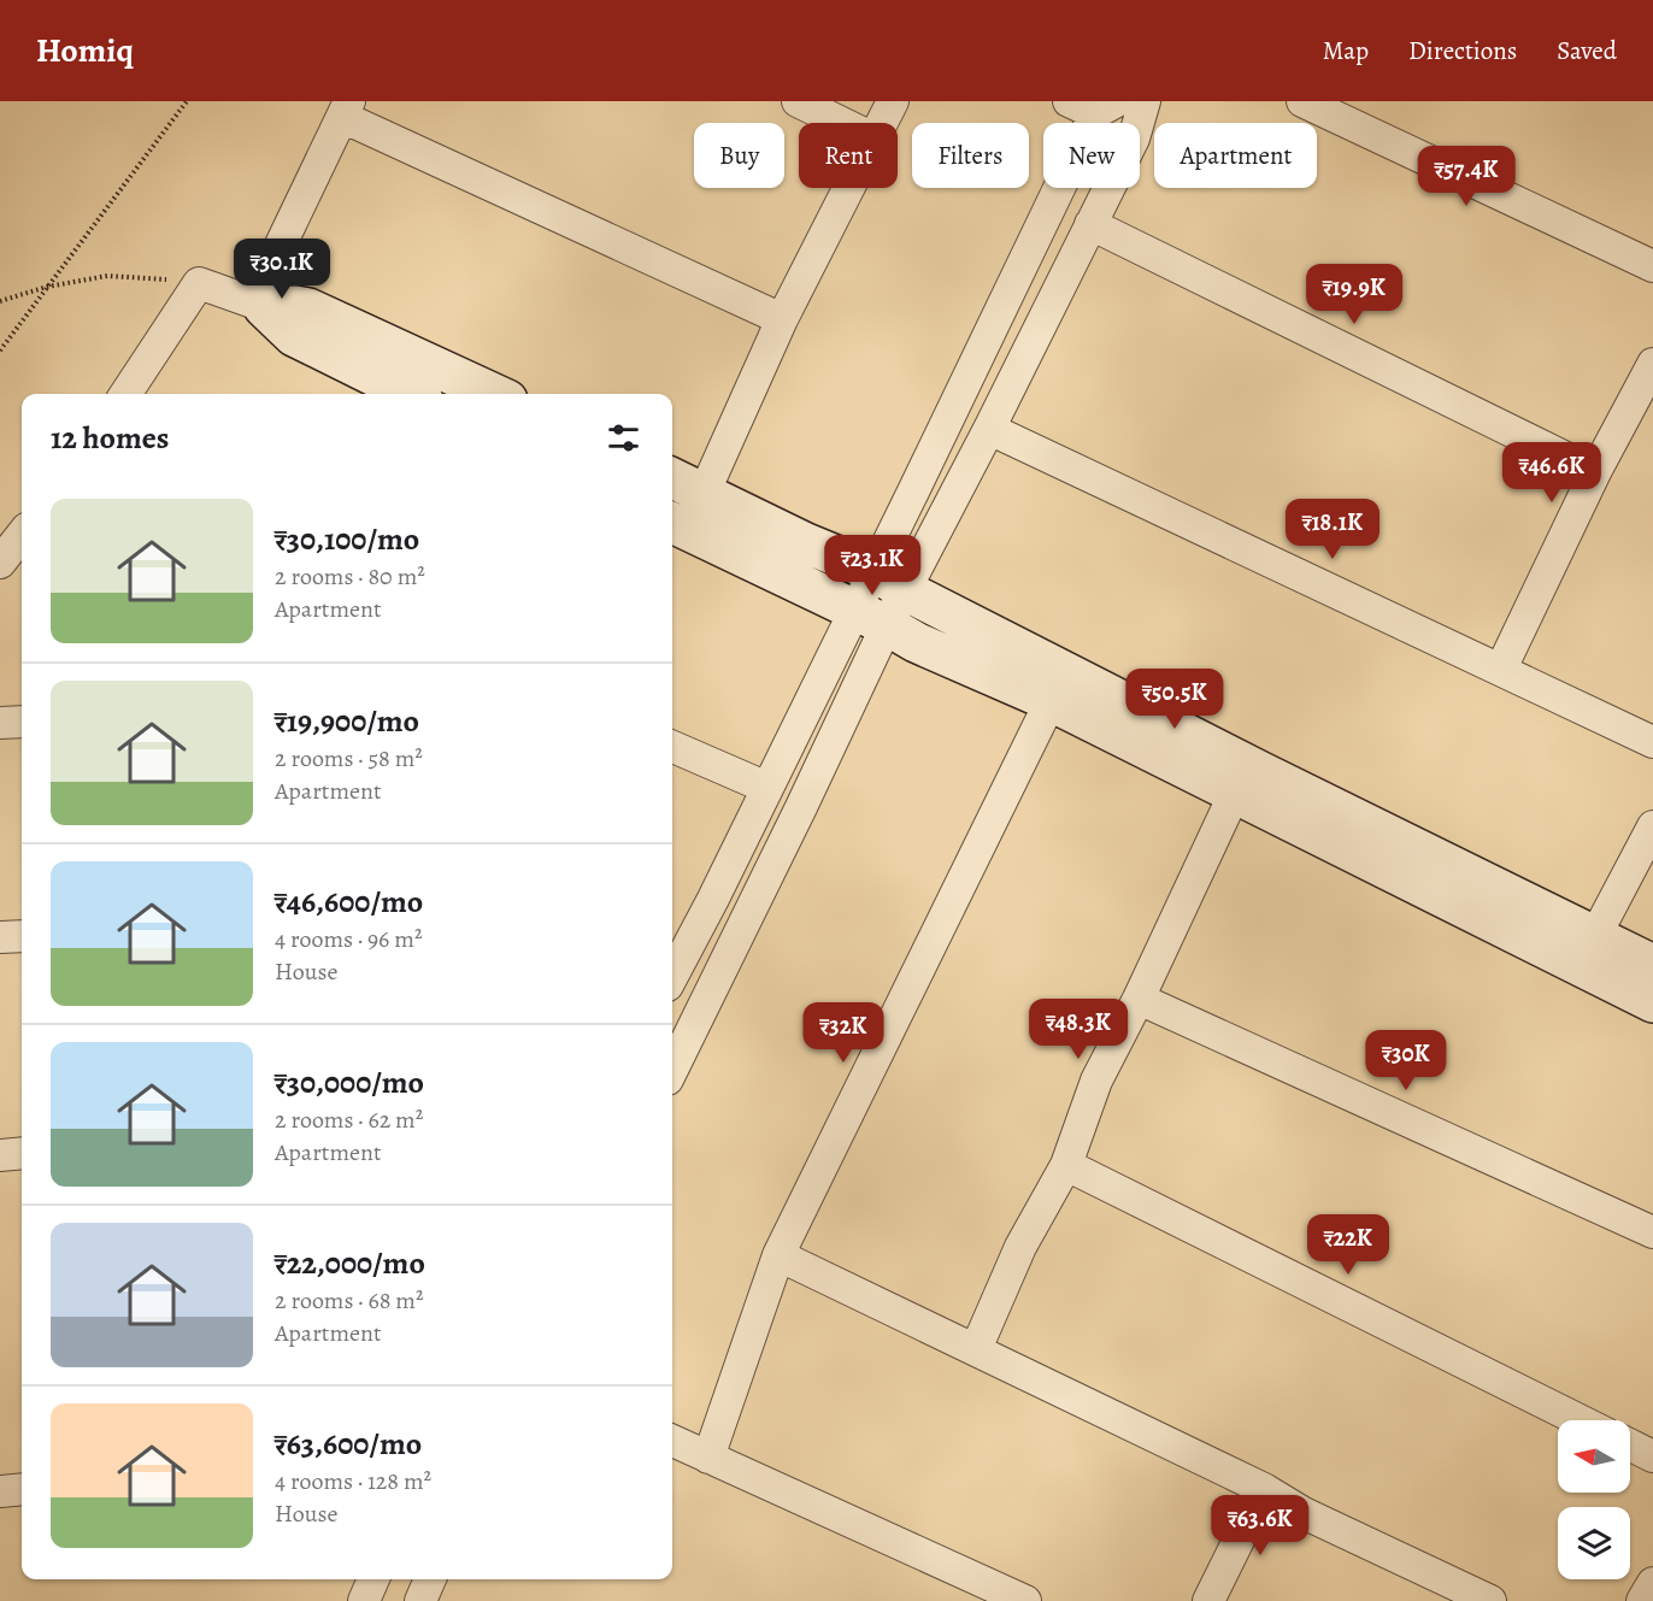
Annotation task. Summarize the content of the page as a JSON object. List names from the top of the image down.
{
  "north": "left",
  "page": {
    "header": "Homiq",
    "nav": ["Map", "Directions", "Saved"],
    "chip": [
      "Buy",
      "Rent",
      "Filters",
      "New",
      "Apartment"
    ],
    "price": [
      "₹57.4K",
      "₹30.1K",
      "₹19.9K",
      "₹46.6K",
      "₹18.1K",
      "₹23.1K",
      "₹50.5K",
      "₹48.3K",
      "₹32K",
      "₹30K",
      "₹22K",
      "₹63.6K"
    ],
    "heading": "12 homes",
    "list": [
      {
        "name": "₹30,100/mo",
        "note": "2 rooms · 80 m² · Apartment"
      },
      {
        "name": "₹19,900/mo",
        "note": "2 rooms · 58 m² · Apartment"
      },
      {
        "name": "₹46,600/mo",
        "note": "4 rooms · 96 m² · House"
      },
      {
        "name": "₹30,000/mo",
        "note": "2 rooms · 62 m² · Apartment"
      },
      {
        "name": "₹22,000/mo",
        "note": "2 rooms · 68 m² · Apartment"
      },
      {
        "name": "₹63,600/mo",
        "note": "4 rooms · 128 m² · House"
      }
    ]
  }
}
